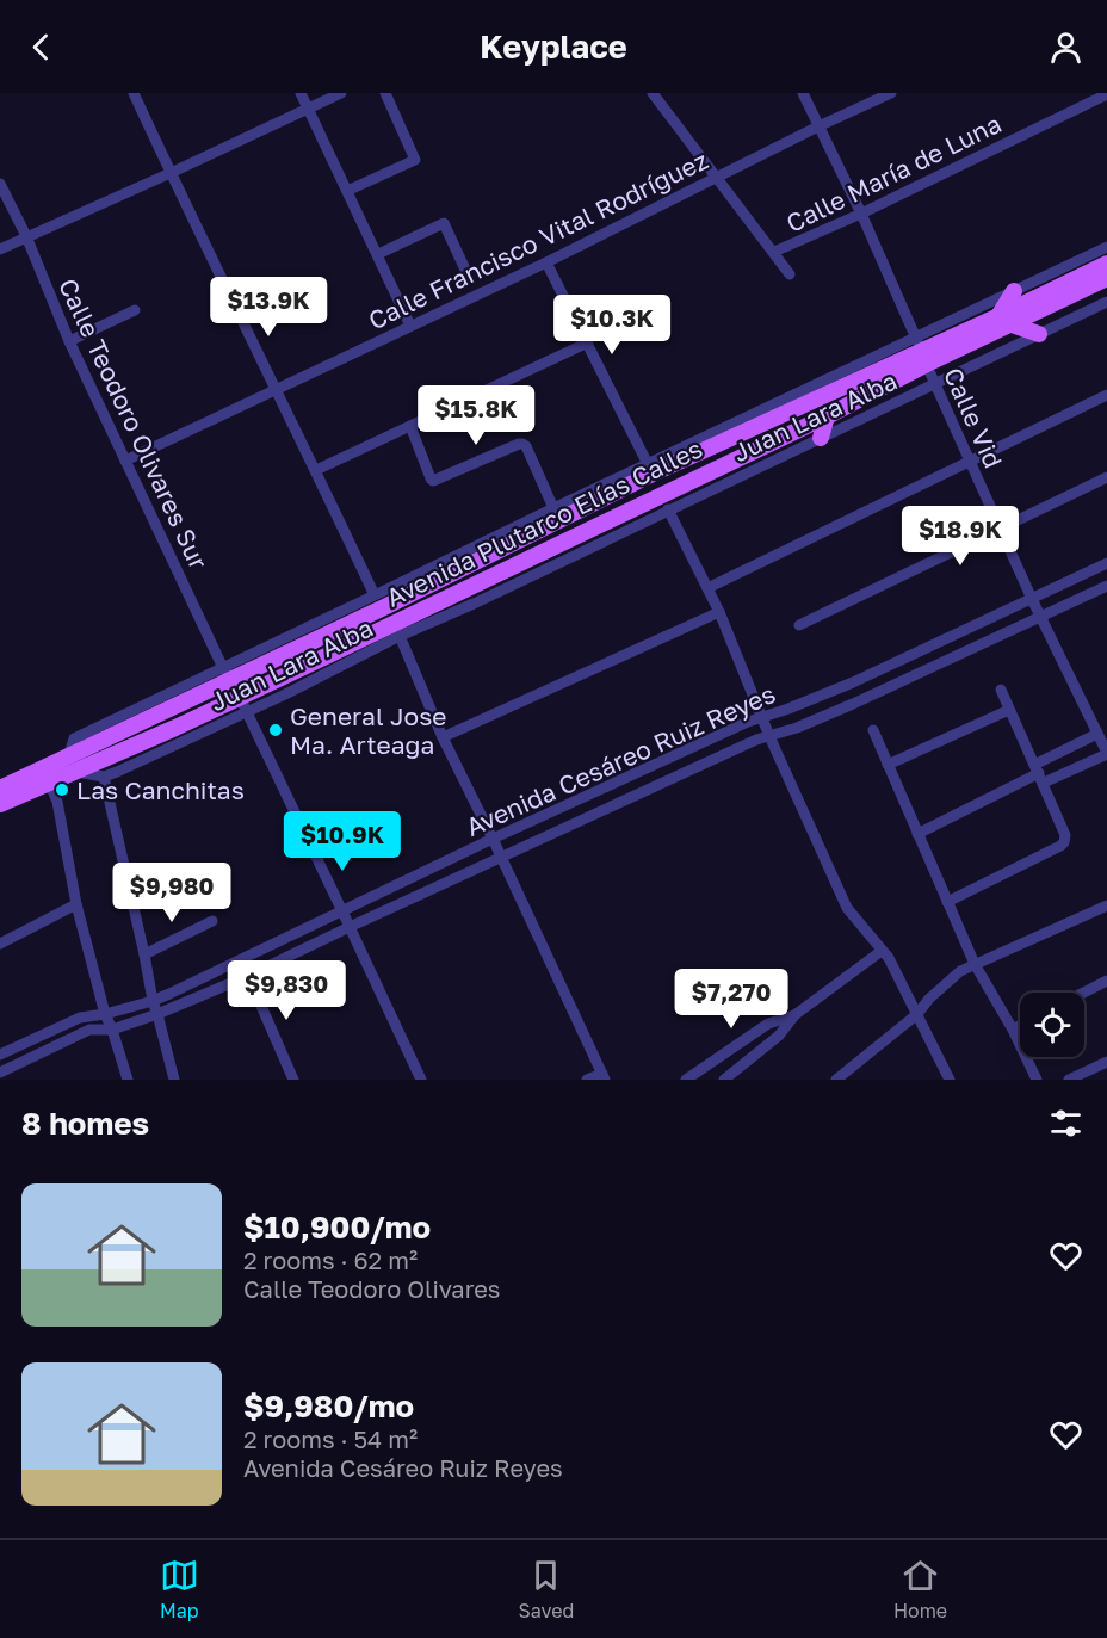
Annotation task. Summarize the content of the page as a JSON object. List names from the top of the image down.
{
  "streets": {
    "main road": ["Avenida Plutarco Elías Calles"],
    "street": [
      "Calle María de Luna",
      "Calle Francisco Vital Rodríguez",
      "Juan Lara Alba",
      "Calle Vid",
      "Calle Teodoro Olivares Sur",
      "Avenida Cesáreo Ruiz Reyes"
    ]
  },
  "crossings": [
    ["Calle María de Luna", "Calle Vid"],
    ["Calle Francisco Vital Rodríguez", "Calle Vid"],
    ["Calle Francisco Vital Rodríguez", "Calle Teodoro Olivares Sur"],
    ["Juan Lara Alba", "Calle Vid"],
    ["Juan Lara Alba", "Calle Teodoro Olivares Sur"],
    ["Juan Lara Alba", "Avenida Plutarco Elías Calles"],
    ["Calle Vid", "Avenida Plutarco Elías Calles"],
    ["Calle Vid", "Avenida Cesáreo Ruiz Reyes"],
    ["Calle Teodoro Olivares Sur", "Avenida Plutarco Elías Calles"],
    ["Calle Teodoro Olivares Sur", "Avenida Cesáreo Ruiz Reyes"]
  ],
  "places": ["General Jose Ma. Arteaga", "Las Canchitas"],
  "page": {
    "header": "Keyplace",
    "price": [
      "$13.9K",
      "$10.3K",
      "$15.8K",
      "$18.9K",
      "$10.9K",
      "$9,980",
      "$9,830",
      "$7,270"
    ],
    "heading": "8 homes",
    "list": [
      {
        "name": "$10,900/mo",
        "note": "2 rooms · 62 m² · Calle Teodoro Olivares"
      },
      {
        "name": "$9,980/mo",
        "note": "2 rooms · 54 m² · Avenida Cesáreo Ruiz Reyes"
      }
    ],
    "tabs": ["Map", "Saved", "Home"]
  }
}
